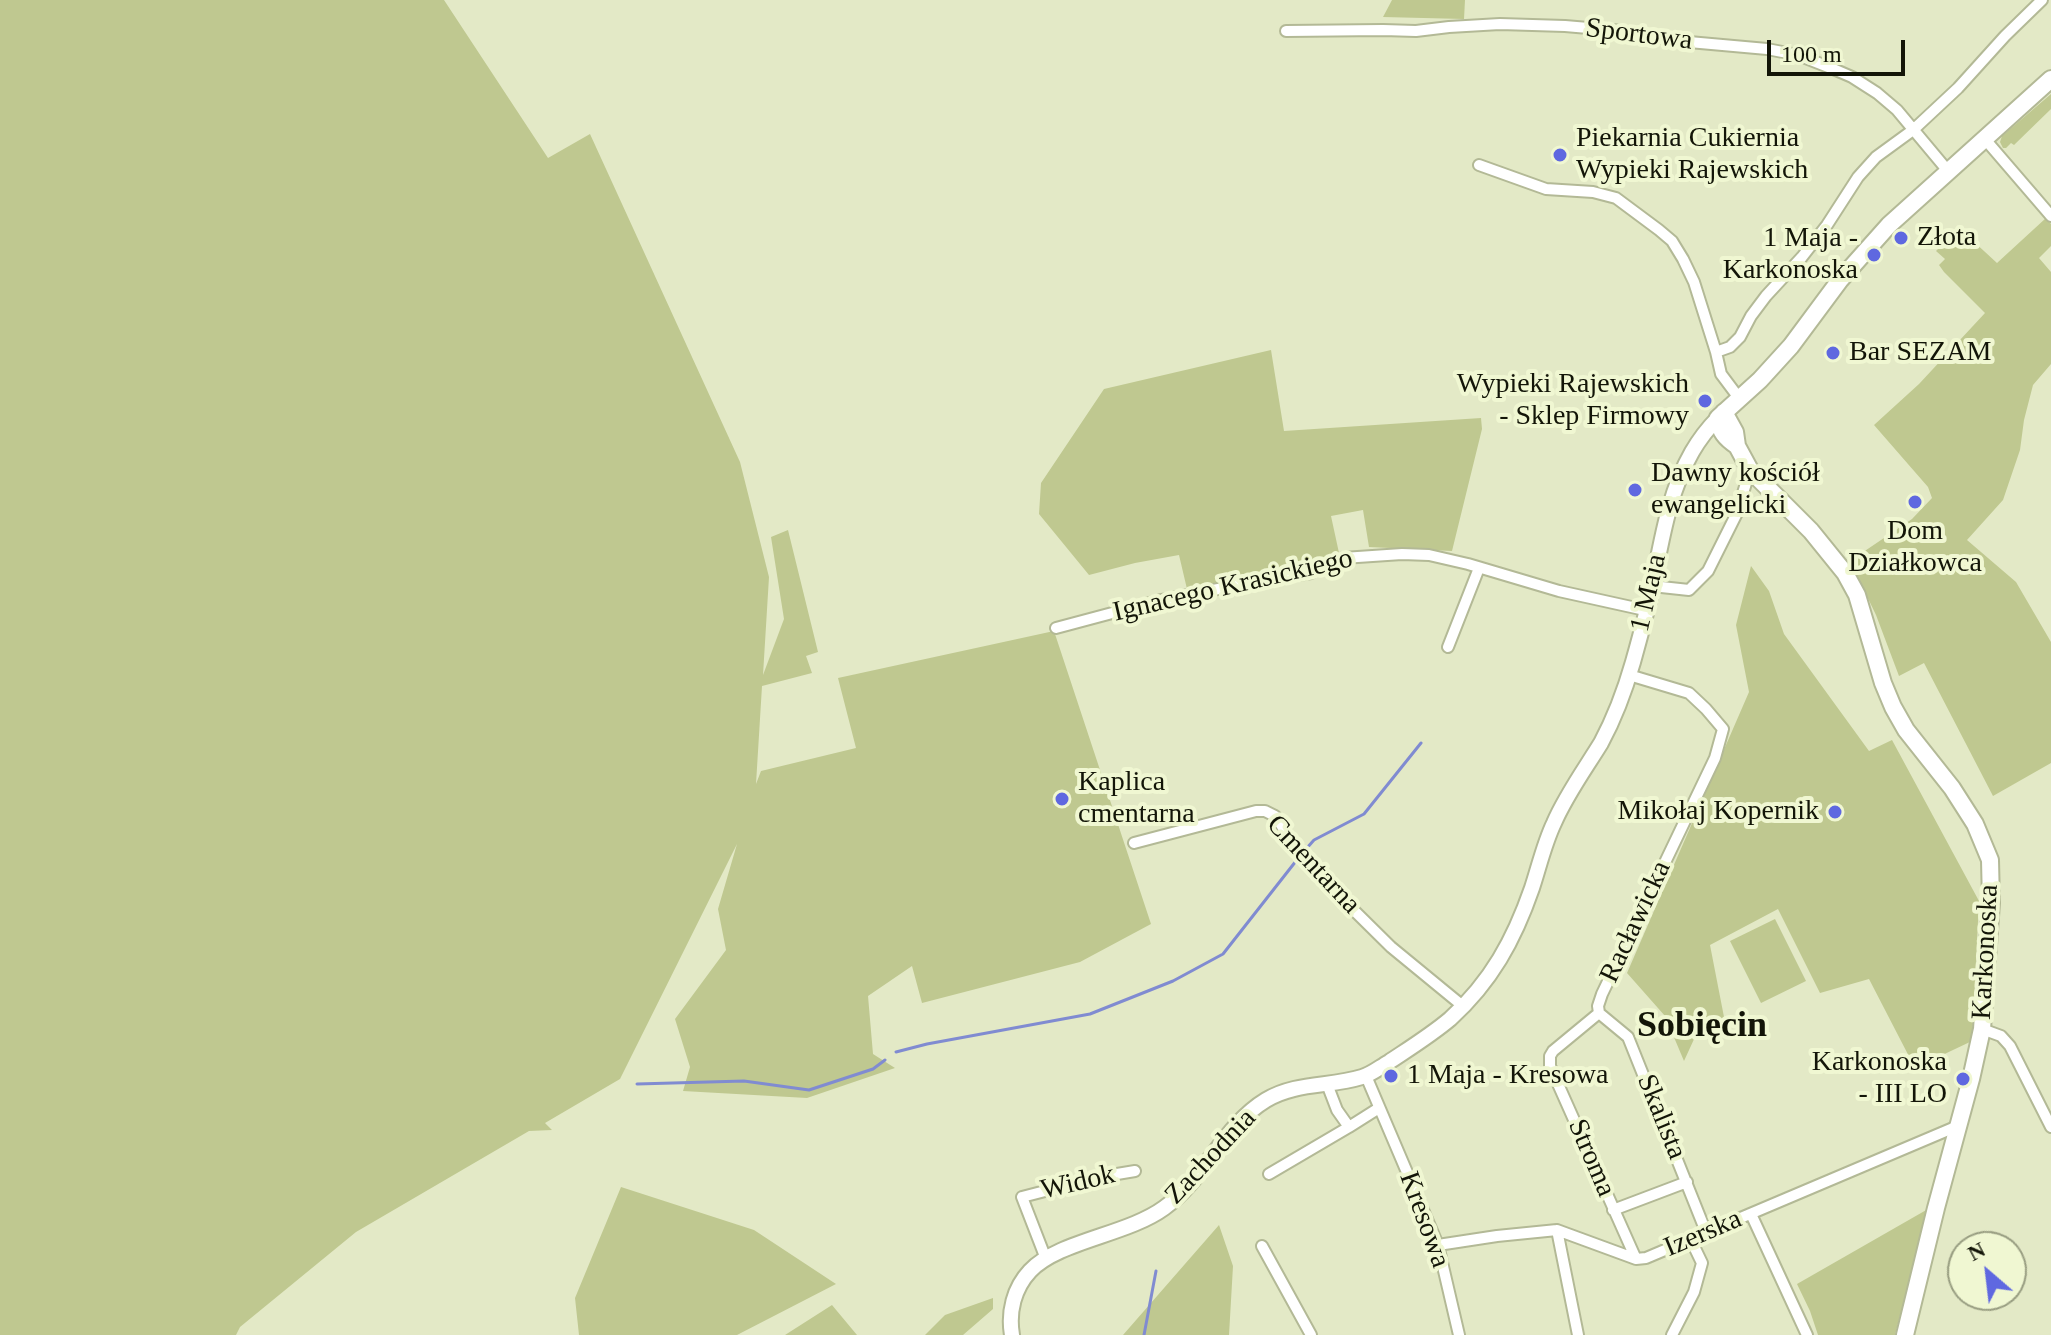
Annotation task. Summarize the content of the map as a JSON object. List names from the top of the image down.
{
  "streets": {
    "main road": ["1 Maja", "Karkonoska"],
    "street": [
      "Sportowa",
      "Ignacego Krasickiego",
      "Cmentarna",
      "Racławicka",
      "Skalista",
      "Zachodnia",
      "Stroma",
      "Widok",
      "Kresowa",
      "Izerska"
    ]
  },
  "crossings": [
    ["Sportowa", "1 Maja"],
    ["Ignacego Krasickiego", "1 Maja"],
    ["1 Maja", "Cmentarna"],
    ["1 Maja", "Racławicka"],
    ["1 Maja", "Karkonoska"],
    ["1 Maja", "Zachodnia"],
    ["1 Maja", "Kresowa"],
    ["Racławicka", "Skalista"],
    ["Racławicka", "Stroma"],
    ["Karkonoska", "Izerska"],
    ["Skalista", "Izerska"],
    ["Zachodnia", "Widok"],
    ["Zachodnia", "Kresowa"],
    ["Stroma", "Izerska"],
    ["Kresowa", "Izerska"]
  ],
  "districts": ["Sobięcin"],
  "places": [
    "Piekarnia Cukiernia Wypieki Rajewskich",
    "Złota",
    "1 Maja - Karkonoska",
    "Bar SEZAM",
    "Wypieki Rajewskich - Sklep Firmowy",
    "Dawny kościół ewangelicki",
    "Dom Działkowca",
    "Kaplica cmentarna",
    "Mikołaj Kopernik",
    "1 Maja - Kresowa",
    "Karkonoska - III LO"
  ],
  "scale_bar": "100 m",
  "north": "top left"
}
